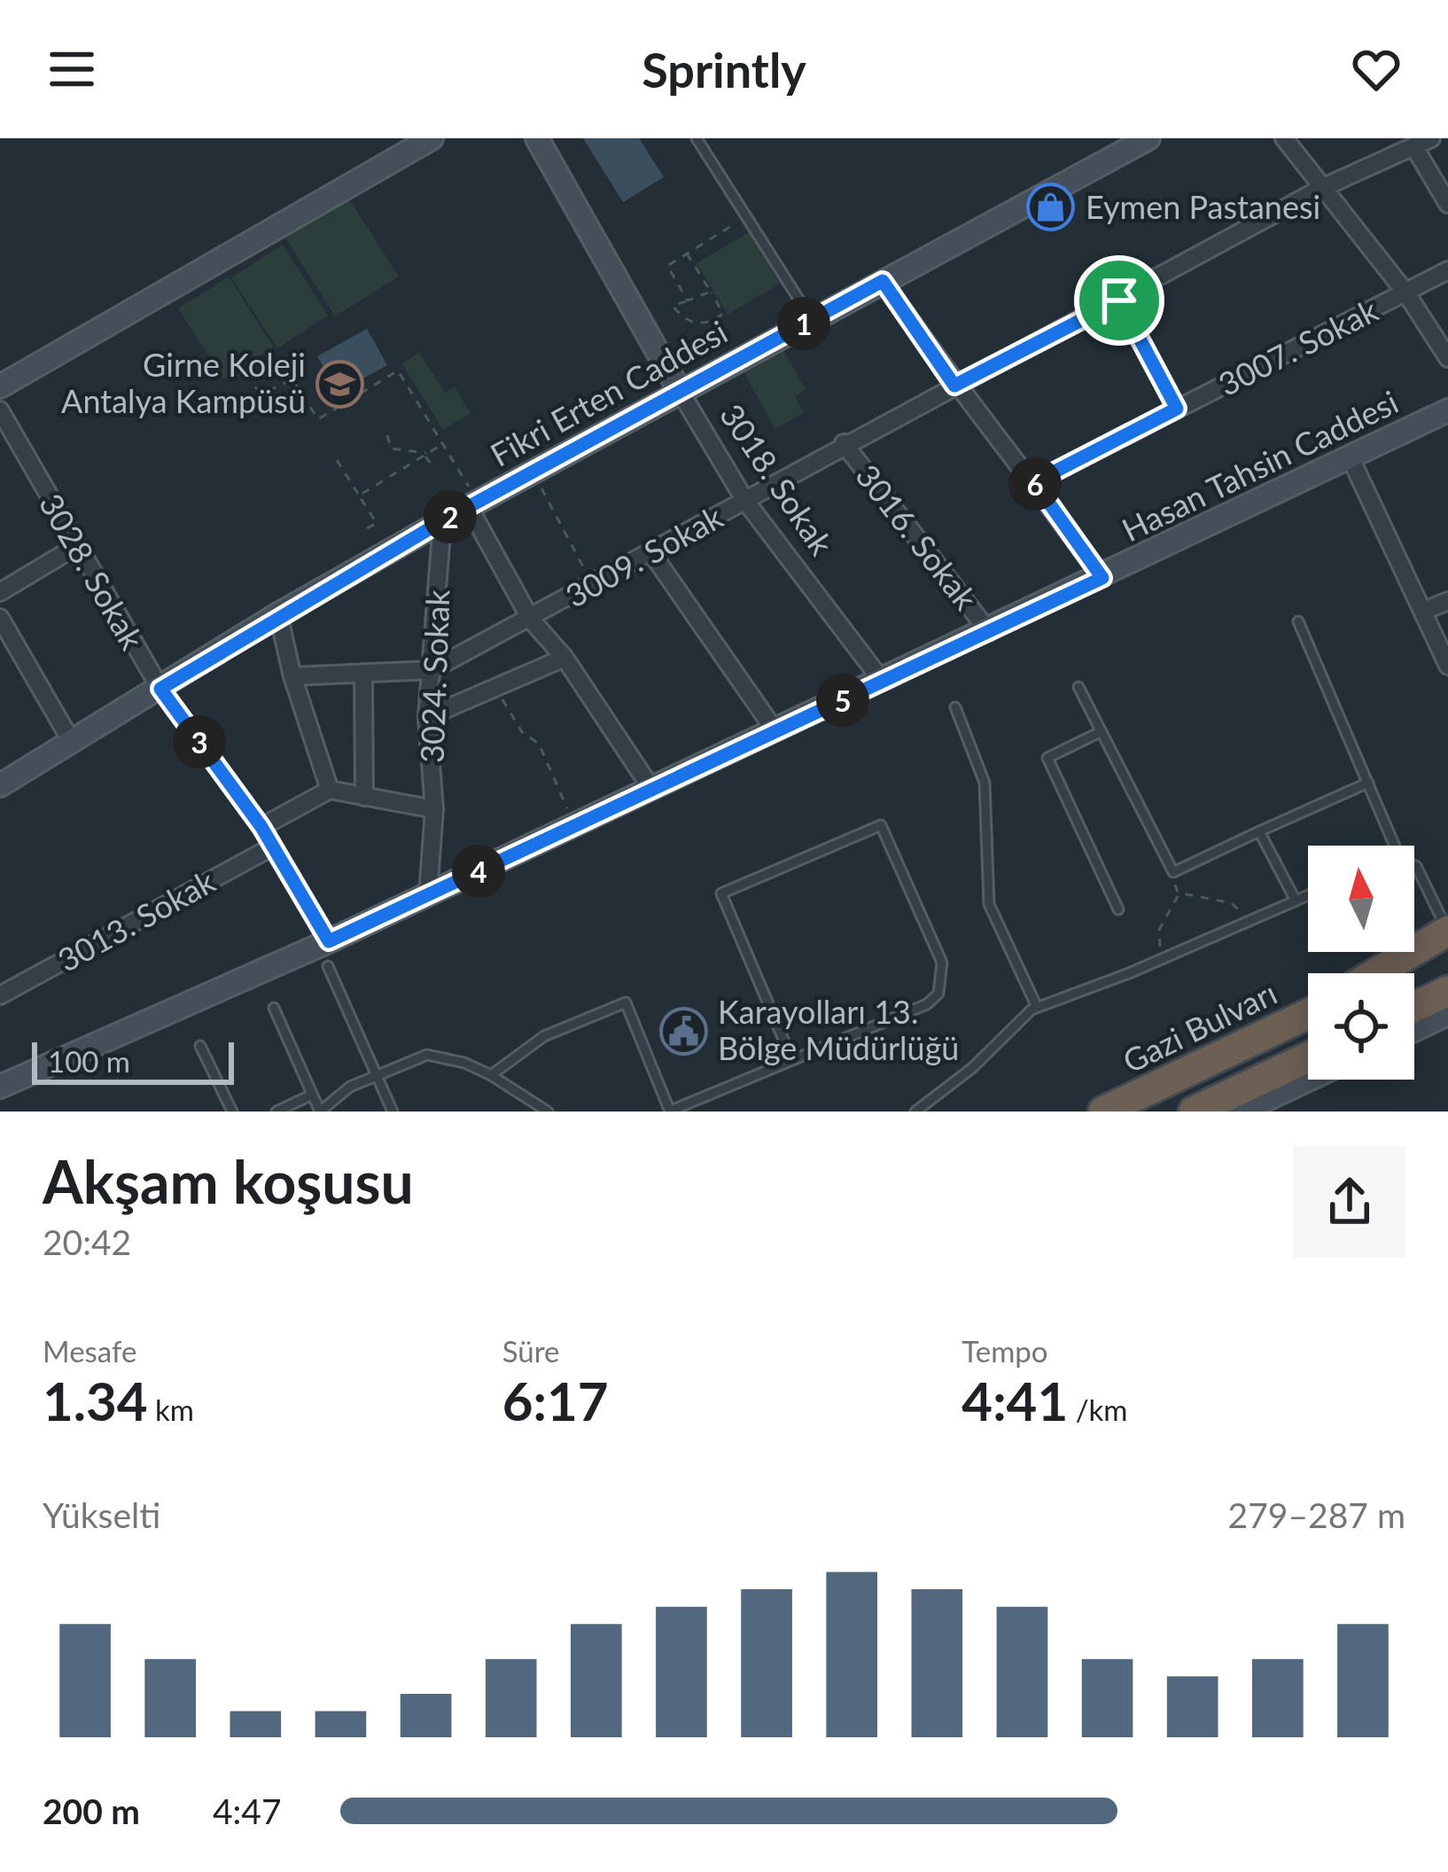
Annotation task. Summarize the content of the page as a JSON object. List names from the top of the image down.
{
  "streets": {
    "highway": ["Gazi Bulvarı"],
    "street": [
      "3007. Sokak",
      "Fikri Erten Caddesi",
      "Hasan Tahsin Caddesi",
      "3018. Sokak",
      "3016. Sokak",
      "3009. Sokak",
      "3028. Sokak",
      "3024. Sokak",
      "3013. Sokak"
    ]
  },
  "crossings": [
    ["Fikri Erten Caddesi", "3018. Sokak"],
    ["Fikri Erten Caddesi", "3028. Sokak"],
    ["Fikri Erten Caddesi", "3024. Sokak"],
    ["Hasan Tahsin Caddesi", "3018. Sokak"],
    ["Hasan Tahsin Caddesi", "3016. Sokak"],
    ["Hasan Tahsin Caddesi", "3028. Sokak"],
    ["Hasan Tahsin Caddesi", "3024. Sokak"],
    ["3018. Sokak", "3009. Sokak"],
    ["3016. Sokak", "3009. Sokak"],
    ["3009. Sokak", "3024. Sokak"],
    ["3028. Sokak", "3013. Sokak"]
  ],
  "places": {
    "shop": ["Eymen Pastanesi"],
    "school or university": ["Girne Koleji Antalya Kampüsü"],
    "public building": ["Karayolları 13. Bölge Müdürlüğü"]
  },
  "scale_bar": "100 m",
  "north": "top",
  "page": {
    "header": "Sprintly",
    "pins": [
      "1",
      "6",
      "2",
      "5",
      "3",
      "4"
    ],
    "scale": "100 m",
    "heading": ["Akşam koşusu", "20:42"],
    "stats": [
      ["Mesafe", "1.34 km"],
      ["Süre", "6:17"],
      ["Tempo", "4:41 /km"]
    ],
    "chart": ["Yükselti", "279–287 m"],
    "list": [
      {
        "name": "200 m",
        "note": "4:47"
      }
    ]
  }
}
